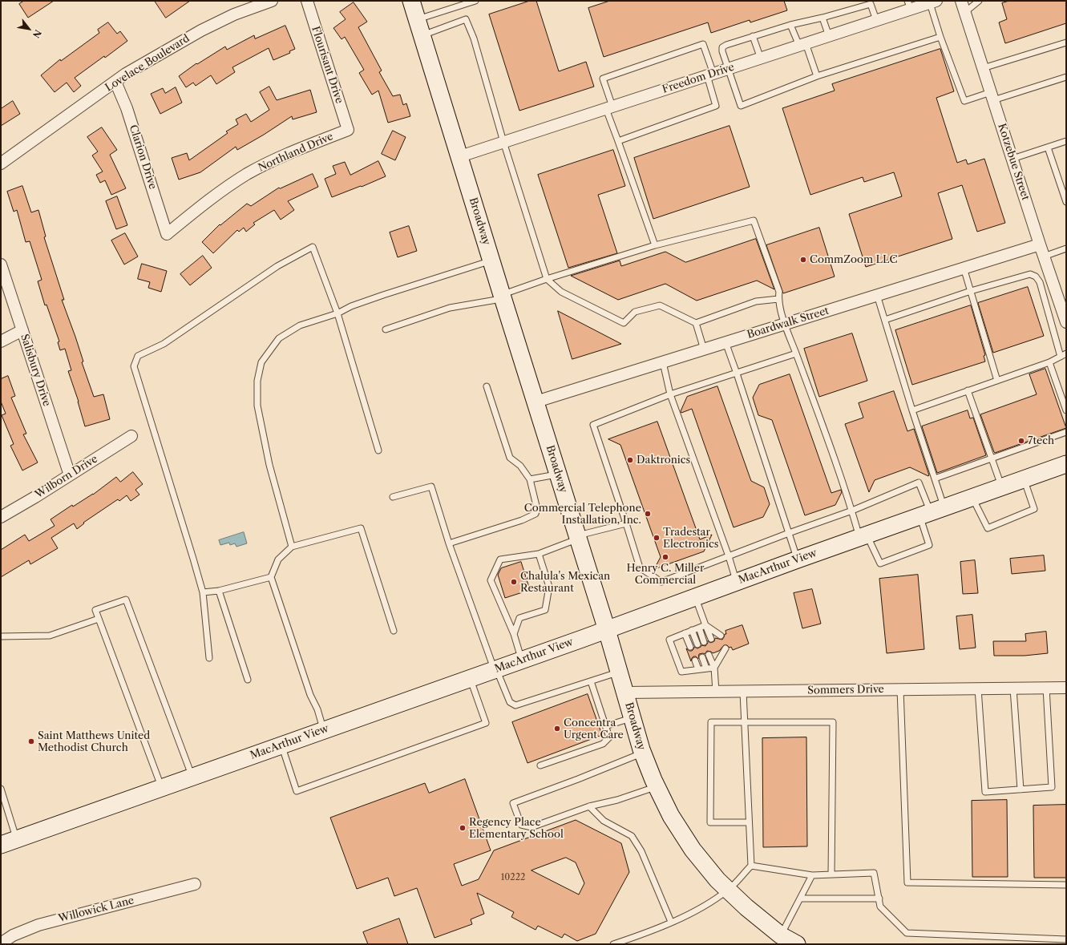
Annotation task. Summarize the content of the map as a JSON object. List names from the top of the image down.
{
  "streets": {
    "street": [
      "Lovelace Boulevard",
      "Flourisant Drive",
      "Freedom Drive",
      "Northland Drive",
      "Clarion Drive",
      "Kotzebue Street",
      "Broadway",
      "Boardwalk Street",
      "Salisbury Drive",
      "Wilborn Drive",
      "MacArthur View",
      "Sommers Drive",
      "Willowick Lane"
    ]
  },
  "crossings": [
    ["Lovelace Boulevard", "Clarion Drive"],
    ["Flourisant Drive", "Northland Drive"],
    ["Freedom Drive", "Broadway"],
    ["Northland Drive", "Clarion Drive"],
    ["Kotzebue Street", "Boardwalk Street"],
    ["Broadway", "Boardwalk Street"],
    ["Broadway", "MacArthur View"],
    ["Broadway", "Sommers Drive"],
    ["Salisbury Drive", "Wilborn Drive"]
  ],
  "places": [
    "CommZoom LLC",
    "7tech",
    "Daktronics",
    "Commercial Telephone Installation, Inc.",
    "Tradestar Electronics",
    "Henry C. Miller Commercial",
    "Chalula's Mexican Restaurant",
    "Concentra Urgent Care",
    "Saint Matthews United Methodist Church",
    "Regency Place Elementary School"
  ],
  "house_numbers": ["10222"],
  "north": "bottom right"
}
